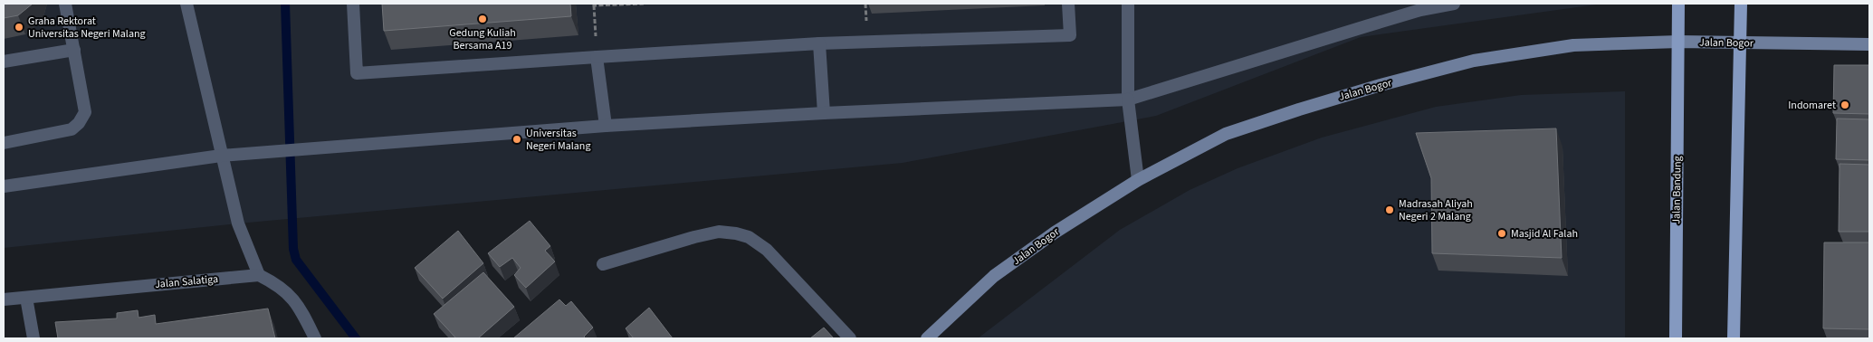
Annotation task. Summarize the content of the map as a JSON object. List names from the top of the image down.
{
  "streets": {
    "main road": ["Jalan Bogor", "Jalan Bandung"],
    "street": ["Jalan Salatiga"]
  },
  "crossings": [
    ["Jalan Bogor", "Jalan Bandung"]
  ],
  "places": [
    "Gedung Kuliah Bersama A19",
    "Graha Rektorat Universitas Negeri Malang",
    "Indomaret",
    "Universitas Negeri Malang",
    "Madrasah Aliyah Negeri 2 Malang",
    "Masjid Al Falah"
  ]
}
